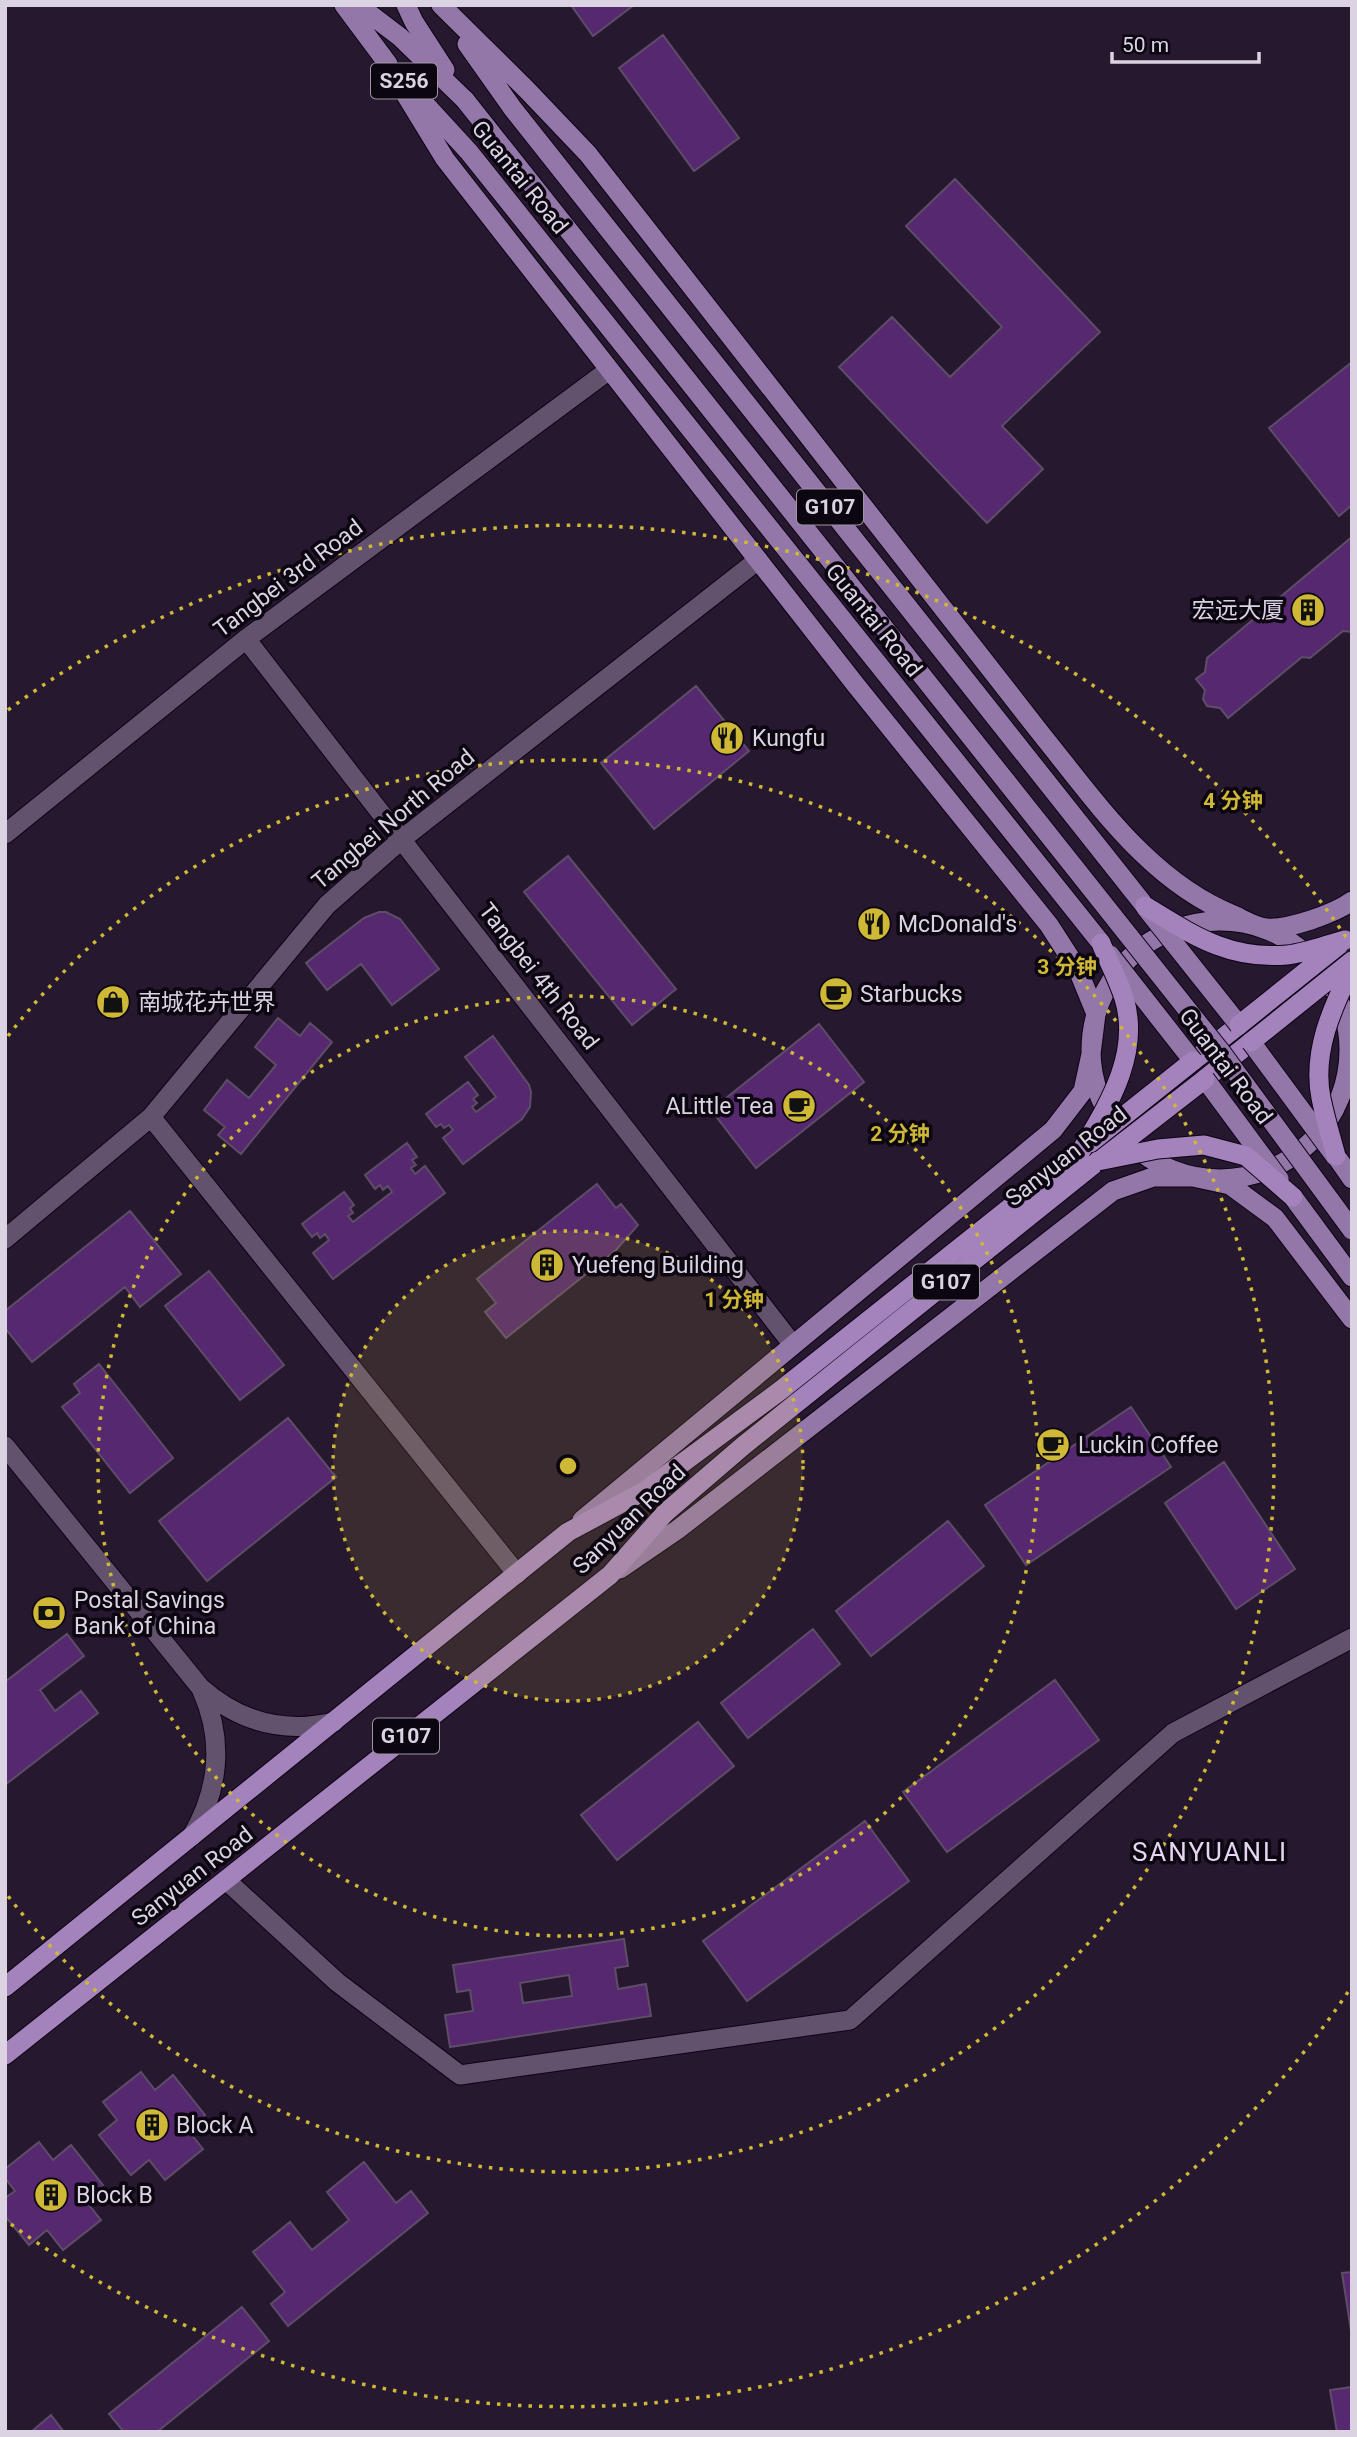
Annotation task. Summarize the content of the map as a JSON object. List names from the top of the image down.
{
  "streets": {
    "highway": ["G107", "Sanyuan Road"],
    "main road": ["S256", "Guantai Road"],
    "street": ["Tangbei 3rd Road", "Tangbei North Road", "Tangbei 4th Road"]
  },
  "crossings": [
    ["Guantai Road", "G107"],
    ["Guantai Road", "Sanyuan Road"],
    ["G107", "Sanyuan Road"],
    ["Tangbei 3rd Road", "Tangbei 4th Road"],
    ["Tangbei North Road", "Tangbei 4th Road"]
  ],
  "districts": ["SANYUANLI"],
  "places": {
    "building": [
      "宏远大厦",
      "Yuefeng Building",
      "Block A",
      "Block B"
    ],
    "restaurant": ["Kungfu", "McDonald's"],
    "cafe": ["Starbucks", "ALittle Tea", "Luckin Coffee"],
    "shop": ["南城花卉世界"],
    "bank": ["Postal Savings Bank of China"]
  },
  "scale_bar": "50 m",
  "rings": [
    "4 分钟",
    "3 分钟",
    "2 分钟",
    "1 分钟"
  ]
}
